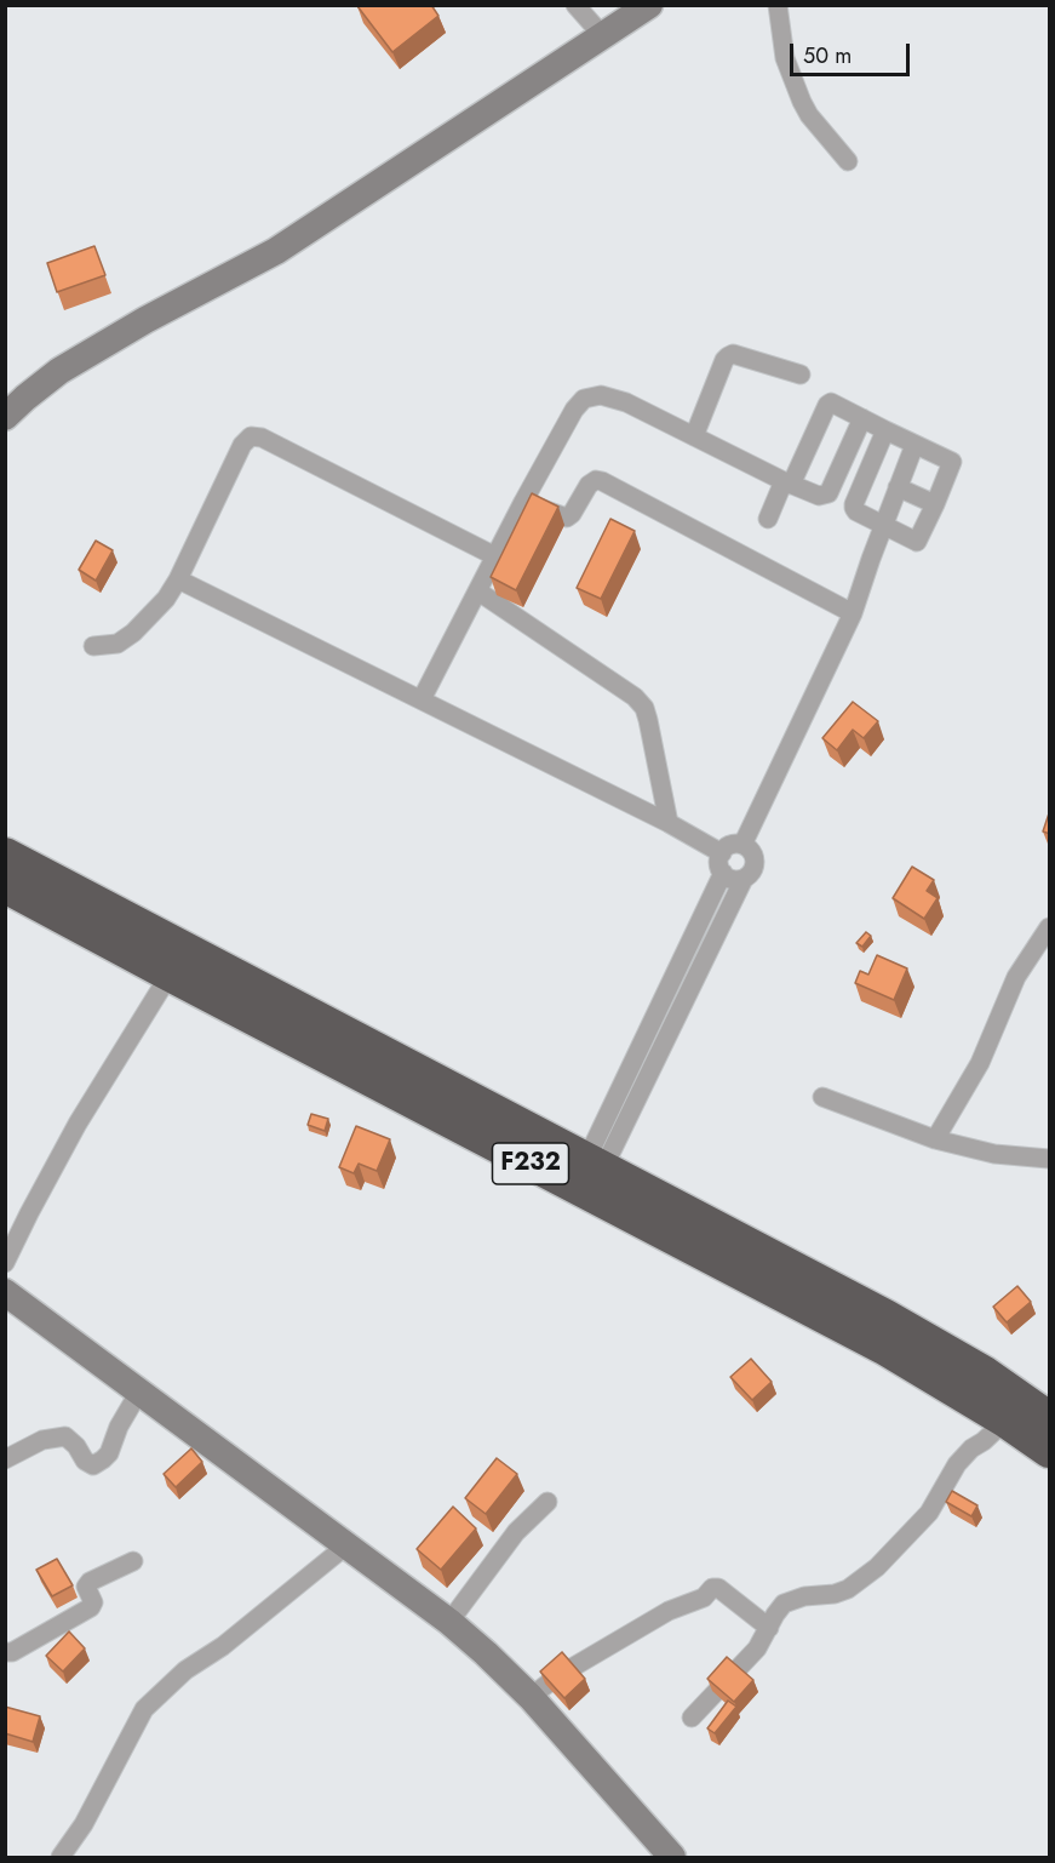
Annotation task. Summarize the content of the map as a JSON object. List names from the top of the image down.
{
  "streets": {
    "highway": ["F232"]
  },
  "scale_bar": "50 m"
}
